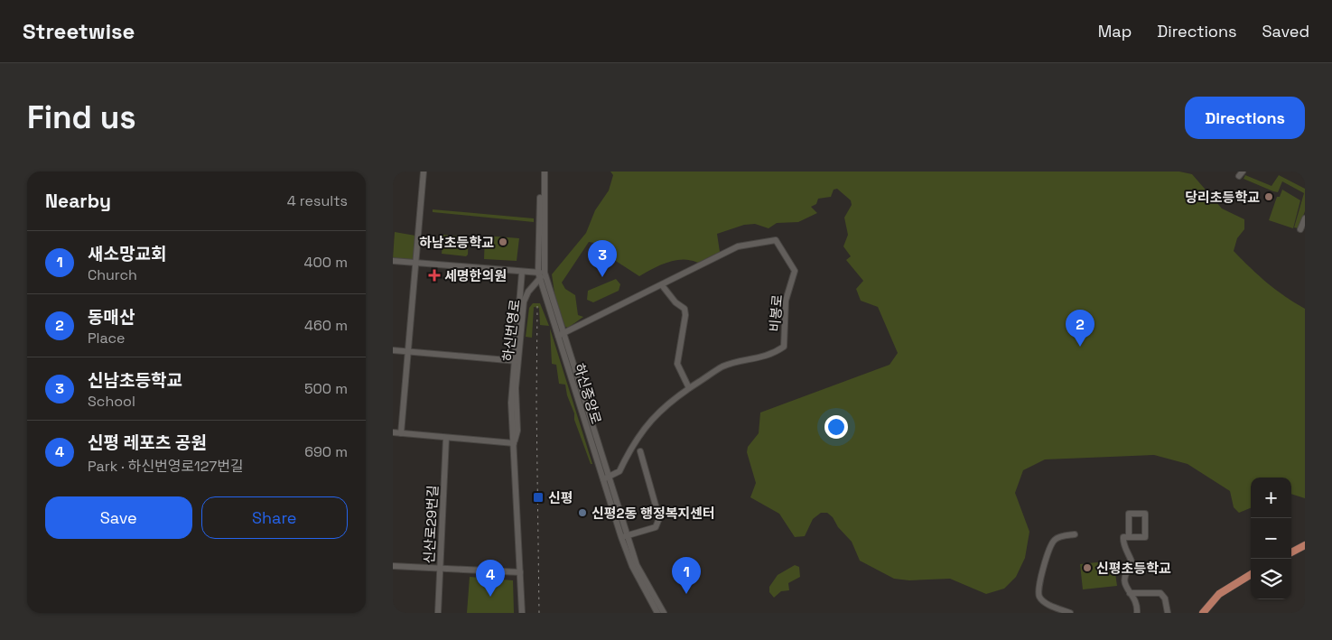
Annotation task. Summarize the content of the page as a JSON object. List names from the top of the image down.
{
  "streets": {
    "street": ["비봉로", "하신번영로", "신산로29번길"]
  },
  "places": {
    "other": [
      "당리초등학교",
      "하남초등학교",
      "신평2동 행정복지센터",
      "신평초등학교"
    ],
    "health": ["세명한의원"],
    "transit": ["신평"]
  },
  "page": {
    "header": "Streetwise",
    "nav": ["Map", "Directions", "Saved"],
    "buttons": [
      "Directions",
      ["Save", "Share"]
    ],
    "title": "Find us",
    "heading": ["Nearby", "4 results"],
    "list": [
      {
        "mark": "1",
        "name": "새소망교회",
        "note": "Church",
        "value": "400 m"
      },
      {
        "mark": "2",
        "name": "동매산",
        "note": "Place",
        "value": "460 m"
      },
      {
        "mark": "3",
        "name": "신남초등학교",
        "note": "School",
        "value": "500 m"
      },
      {
        "mark": "4",
        "name": "신평 레포츠 공원",
        "note": "Park · 하신번영로127번길",
        "value": "690 m"
      }
    ],
    "pins": [
      "3",
      "2",
      "1",
      "4"
    ],
    "map_buttons": ["+", "−"]
  }
}
